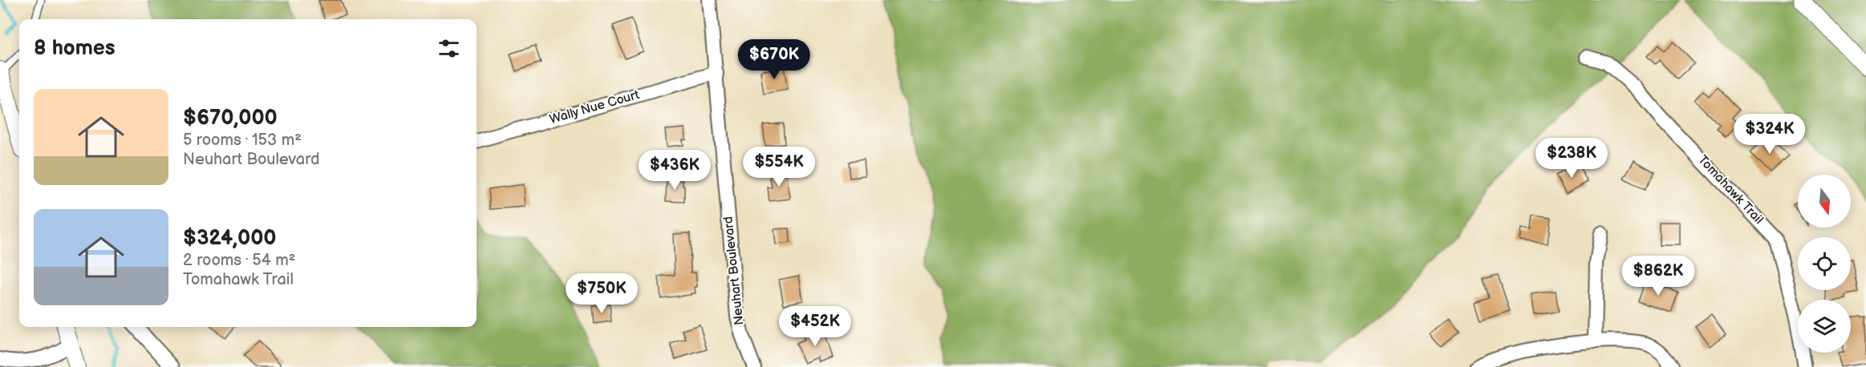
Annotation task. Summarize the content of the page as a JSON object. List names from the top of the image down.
{
  "streets": {
    "street": ["Wally Nue Court", "Tomahawk Trail", "Neuhart Boulevard"]
  },
  "crossings": [
    ["Wally Nue Court", "Neuhart Boulevard"]
  ],
  "north": "bottom",
  "page": {
    "heading": "8 homes",
    "price": [
      "$670K",
      "$324K",
      "$238K",
      "$554K",
      "$436K",
      "$862K",
      "$750K",
      "$452K"
    ],
    "list": [
      {
        "name": "$670,000",
        "note": "5 rooms · 153 m² · Neuhart Boulevard"
      },
      {
        "name": "$324,000",
        "note": "2 rooms · 54 m² · Tomahawk Trail"
      }
    ]
  }
}
